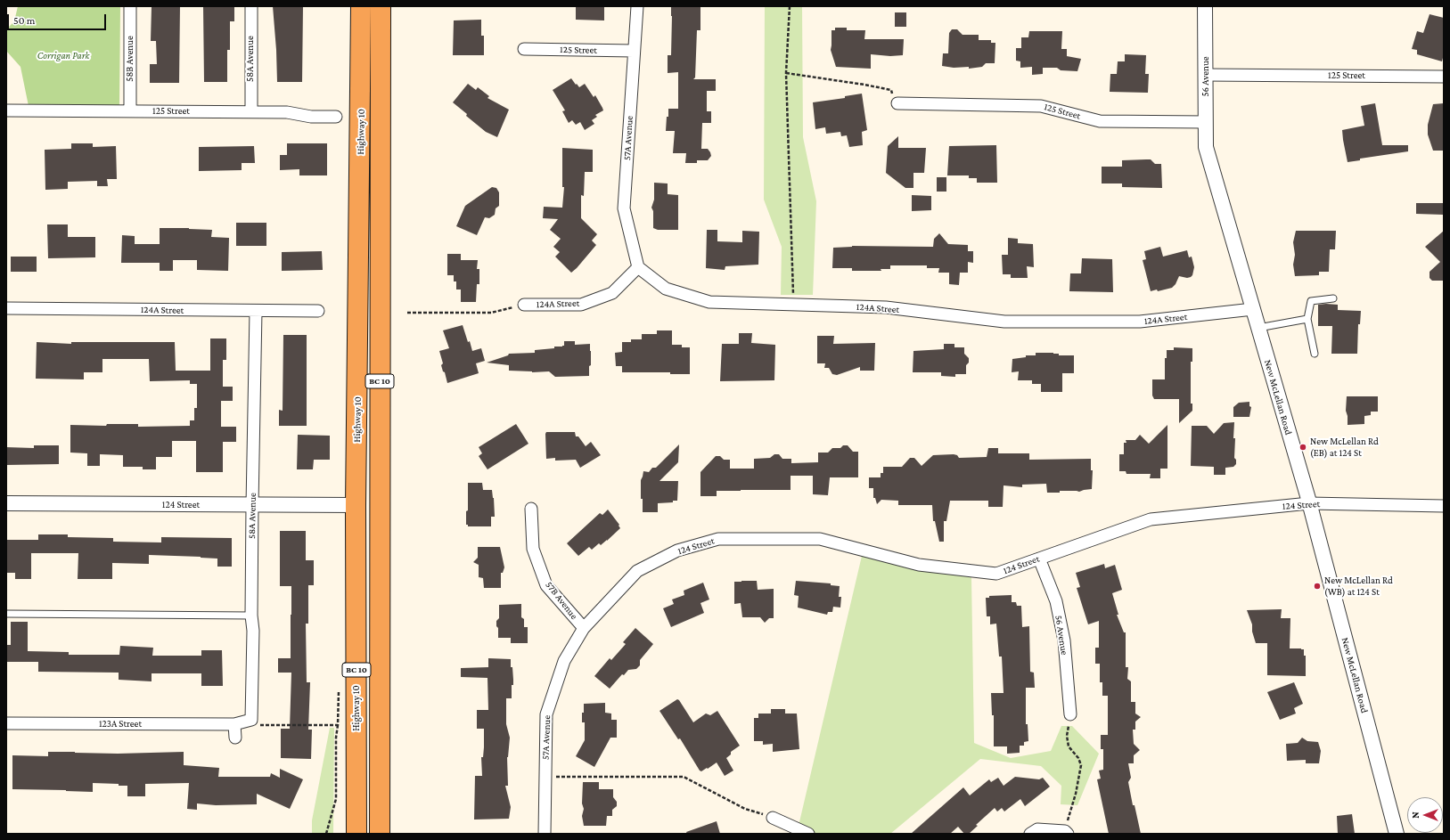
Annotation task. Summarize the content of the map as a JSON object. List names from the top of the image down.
{
  "streets": {
    "highway": ["Highway 10", "BC 10"],
    "street": [
      "125 Street",
      "58B Avenue",
      "58A Avenue",
      "56 Avenue",
      "57A Avenue",
      "124A Street",
      "New McLellan Road",
      "124 Street",
      "57B Avenue",
      "123A Street"
    ]
  },
  "crossings": [
    ["125 Street", "58B Avenue"],
    ["125 Street", "58A Avenue"],
    ["125 Street", "56 Avenue"],
    ["125 Street", "57A Avenue"],
    ["58A Avenue", "124A Street"],
    ["58A Avenue", "124 Street"],
    ["58A Avenue", "123A Street"],
    ["56 Avenue", "New McLellan Road"],
    ["56 Avenue", "124 Street"],
    ["Highway 10", "124 Street"],
    ["57A Avenue", "124A Street"],
    ["57A Avenue", "124 Street"],
    ["57A Avenue", "57B Avenue"],
    ["124A Street", "New McLellan Road"],
    ["New McLellan Road", "124 Street"],
    ["124 Street", "57B Avenue"]
  ],
  "parks": ["Corrigan Park"],
  "places": ["New McLellan Rd (EB) at 124 St", "New McLellan Rd (WB) at 124 St"],
  "scale_bar": "50 m",
  "north": "left"
}
